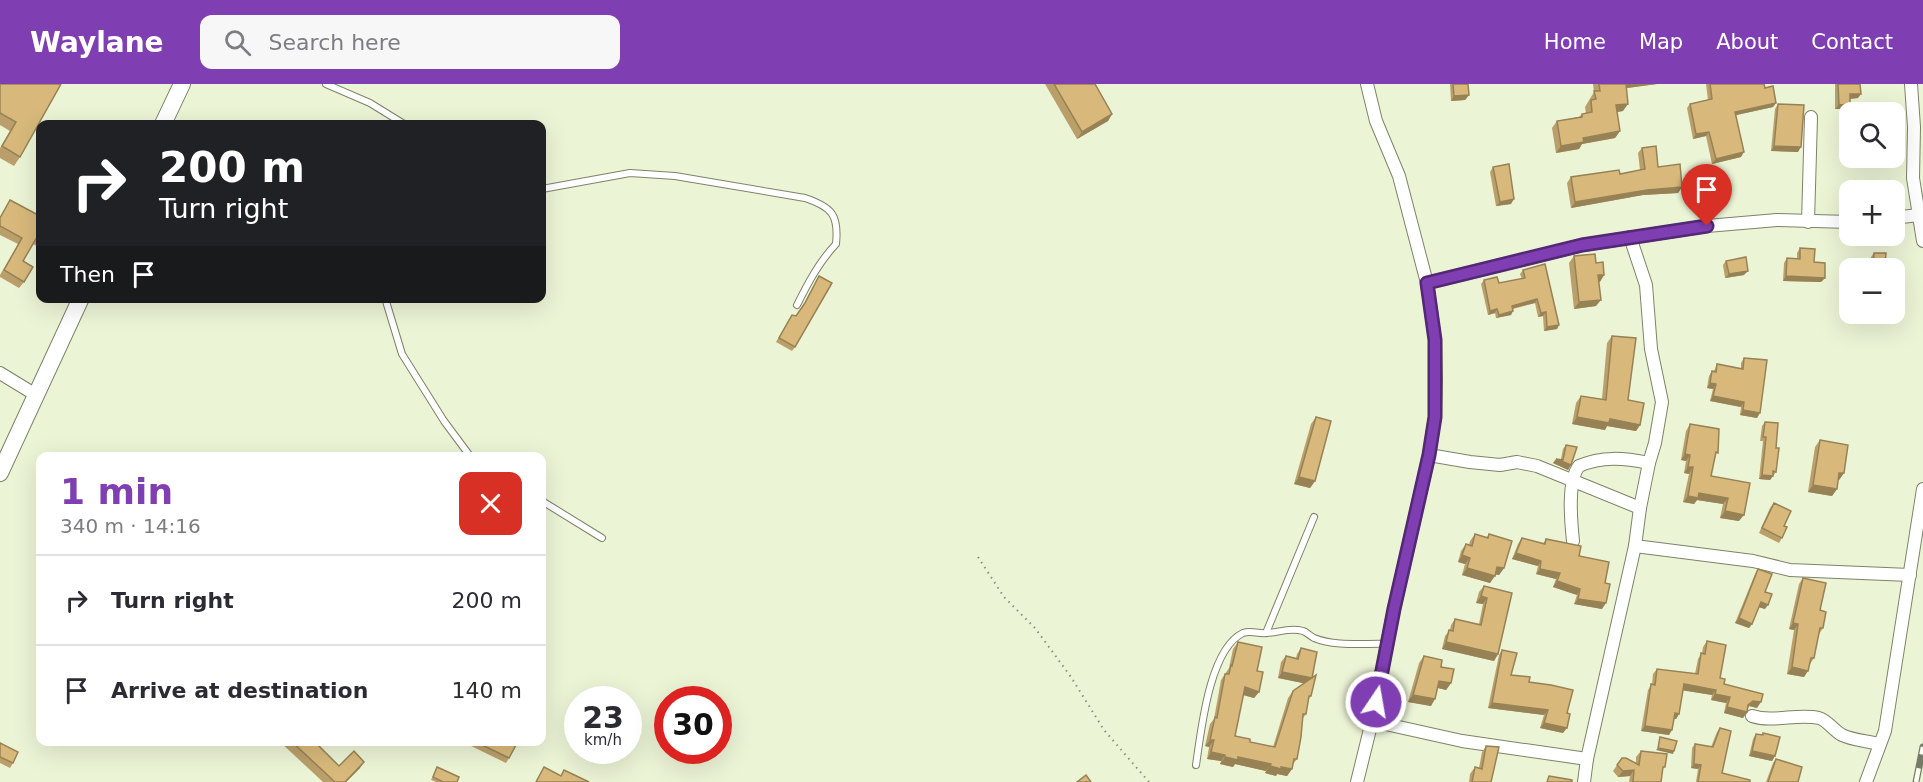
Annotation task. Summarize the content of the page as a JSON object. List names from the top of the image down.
{
  "page": {
    "header": "Waylane",
    "search": "Search here",
    "nav": [
      "Home",
      "Map",
      "About",
      "Contact"
    ],
    "map_buttons": ["+", "−"],
    "turn": ["200 m", "Turn right"],
    "then": "Then",
    "heading": ["1 min", "340 m · 14:16"],
    "list": [
      {
        "name": "Turn right",
        "value": "200 m"
      },
      {
        "name": "Arrive at destination",
        "value": "140 m"
      }
    ],
    "speed": "23 km/h",
    "limit": "30"
  }
}
